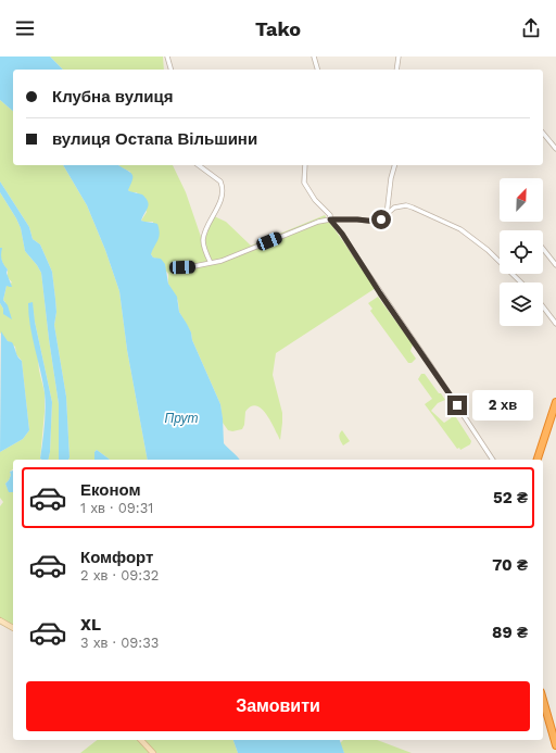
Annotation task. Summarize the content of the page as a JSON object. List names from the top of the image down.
{
  "water": ["Прут"],
  "north": "top right",
  "page": {
    "header": "Tako",
    "banner": ["Клубна вулиця", "вулиця Остапа Вільшини"],
    "bubble": "2 хв",
    "list": [
      {
        "name": "Економ",
        "note": "1 хв · 09:31",
        "value": "52 ₴"
      },
      {
        "name": "Комфорт",
        "note": "2 хв · 09:32",
        "value": "70 ₴"
      },
      {
        "name": "XL",
        "note": "3 хв · 09:33",
        "value": "89 ₴"
      }
    ],
    "buttons": "Замовити"
  }
}
